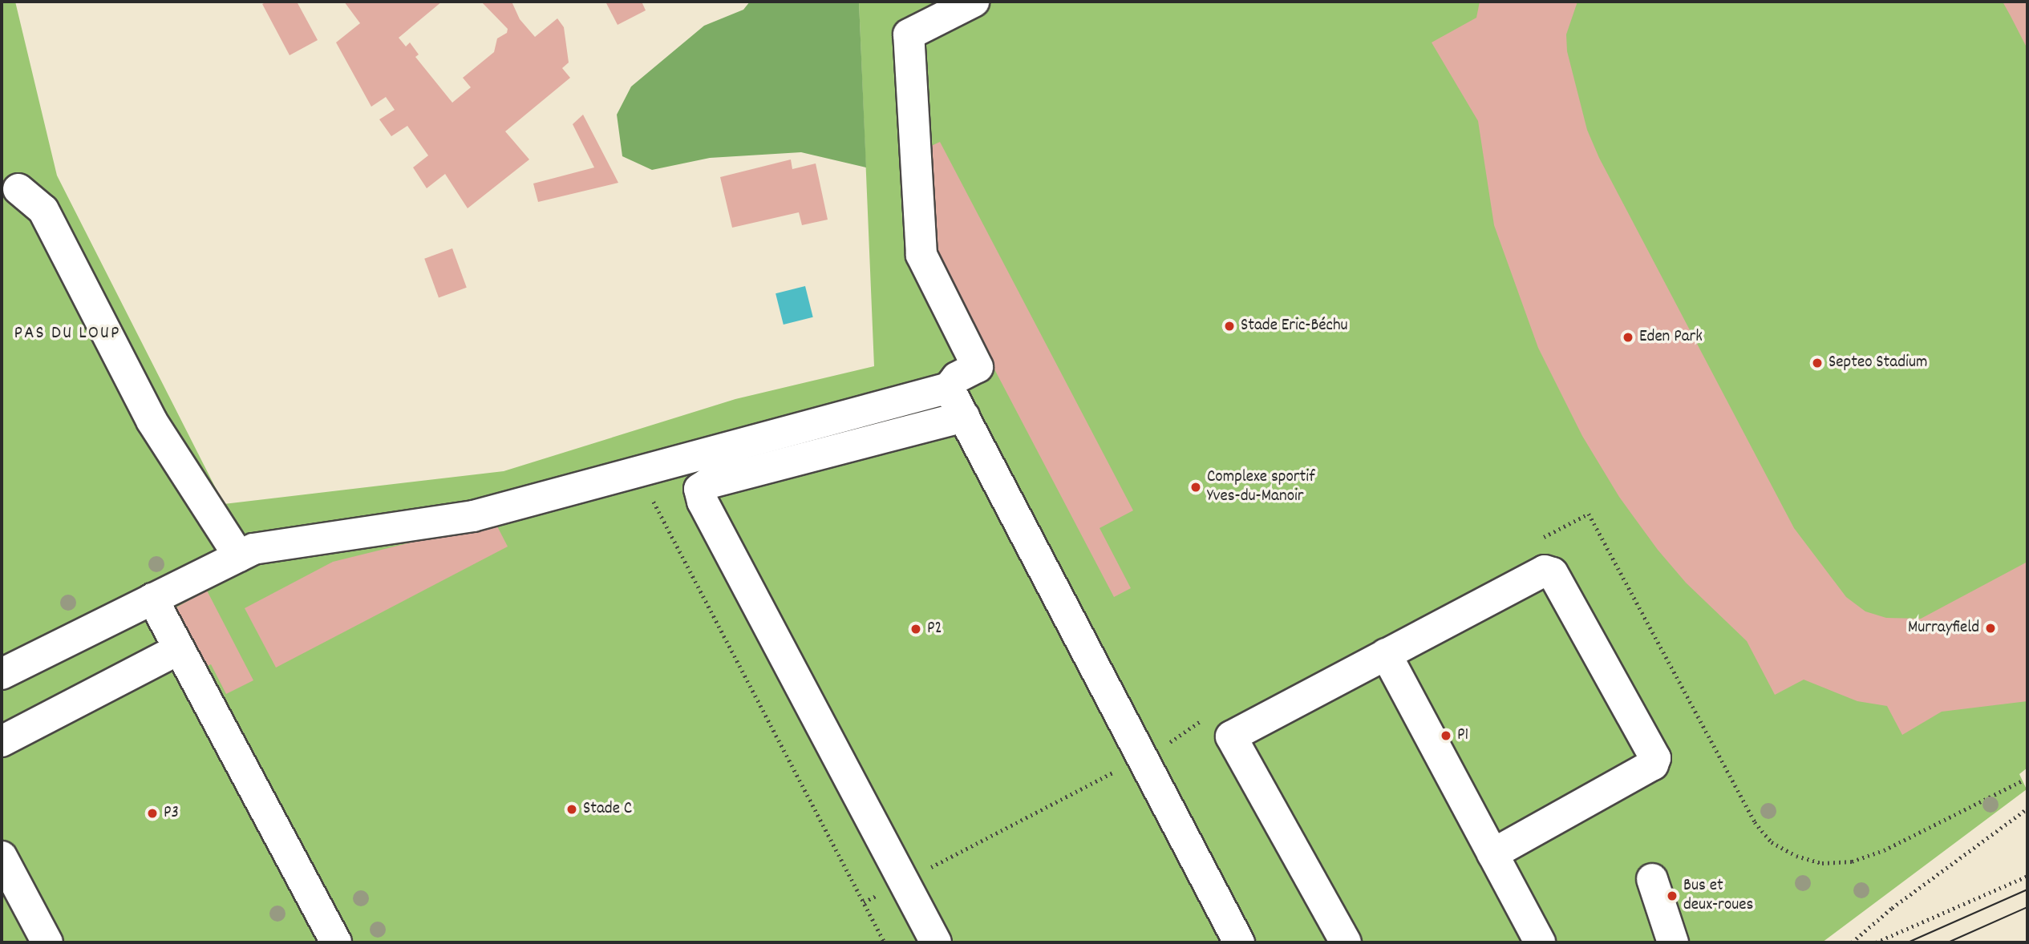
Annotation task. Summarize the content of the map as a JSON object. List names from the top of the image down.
{
  "districts": ["PAS DU LOUP"],
  "places": [
    "Stade Eric-Béchu",
    "Eden Park",
    "Septeo Stadium",
    "Complexe sportif Yves-du-Manoir",
    "Murrayfield",
    "P2",
    "P1",
    "Stade C",
    "P3",
    "Bus et deux-roues"
  ]
}
